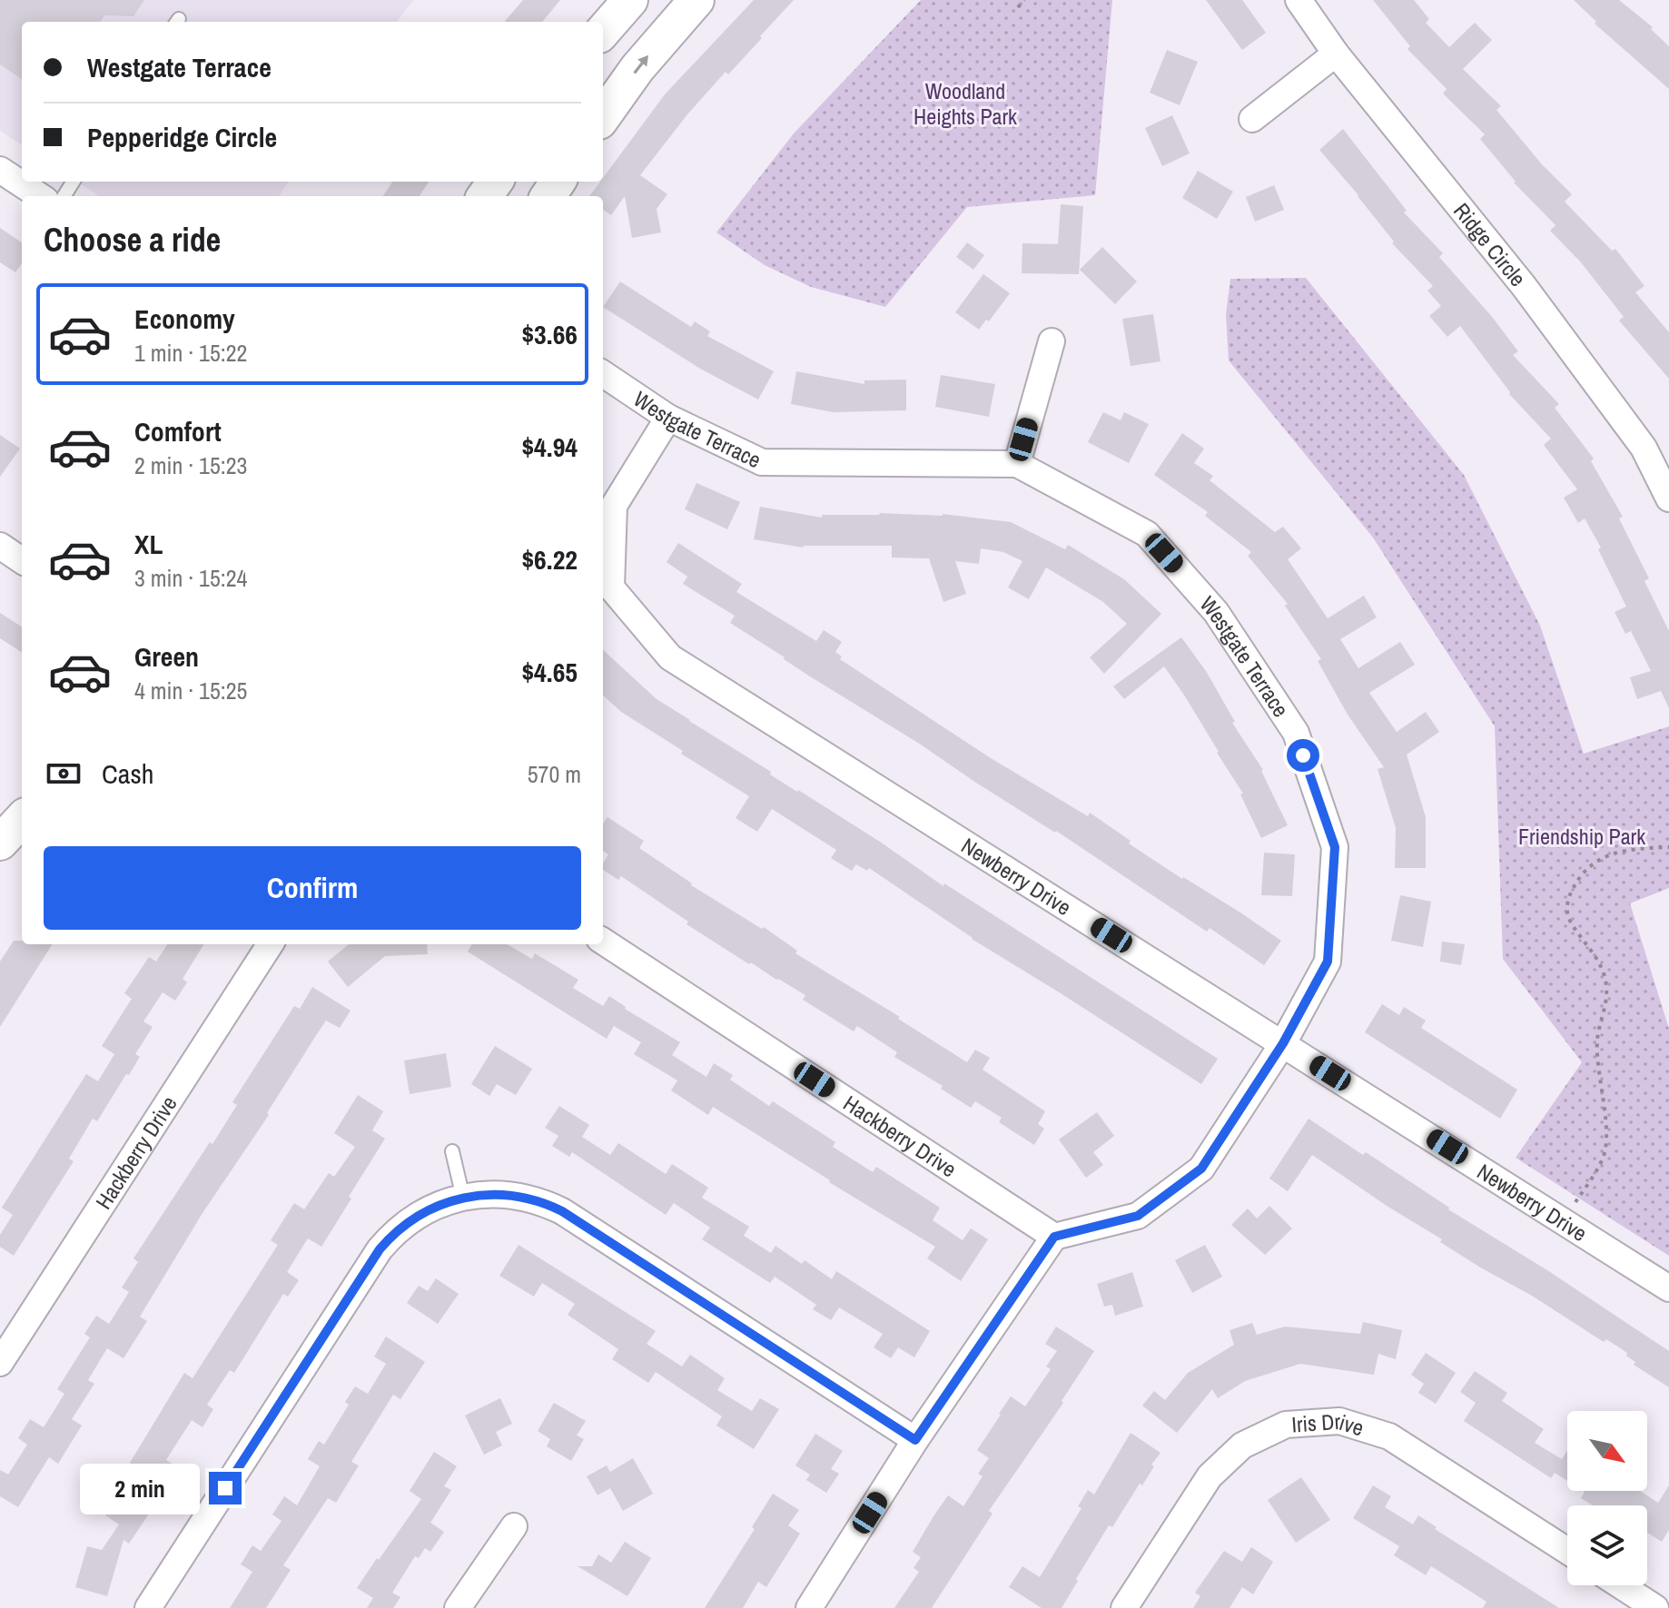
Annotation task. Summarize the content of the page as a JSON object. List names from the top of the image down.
{
  "streets": {
    "street": [
      "Ridge Circle",
      "Westgate Terrace",
      "Newberry Drive",
      "Hackberry Drive",
      "Iris Drive"
    ]
  },
  "crossings": [
    ["Westgate Terrace", "Newberry Drive"],
    ["Westgate Terrace", "Hackberry Drive"]
  ],
  "parks": ["Woodland Heights Park", "Friendship Park"],
  "north": "bottom right",
  "page": {
    "banner": ["Westgate Terrace", "Pepperidge Circle"],
    "heading": "Choose a ride",
    "list": [
      {
        "name": "Economy",
        "note": "1 min · 15:22",
        "value": "$3.66"
      },
      {
        "name": "Comfort",
        "note": "2 min · 15:23",
        "value": "$4.94"
      },
      {
        "name": "XL",
        "note": "3 min · 15:24",
        "value": "$6.22"
      },
      {
        "name": "Green",
        "note": "4 min · 15:25",
        "value": "$4.65"
      }
    ],
    "pay": ["Cash", "570 m"],
    "buttons": "Confirm",
    "bubble": "2 min"
  }
}
